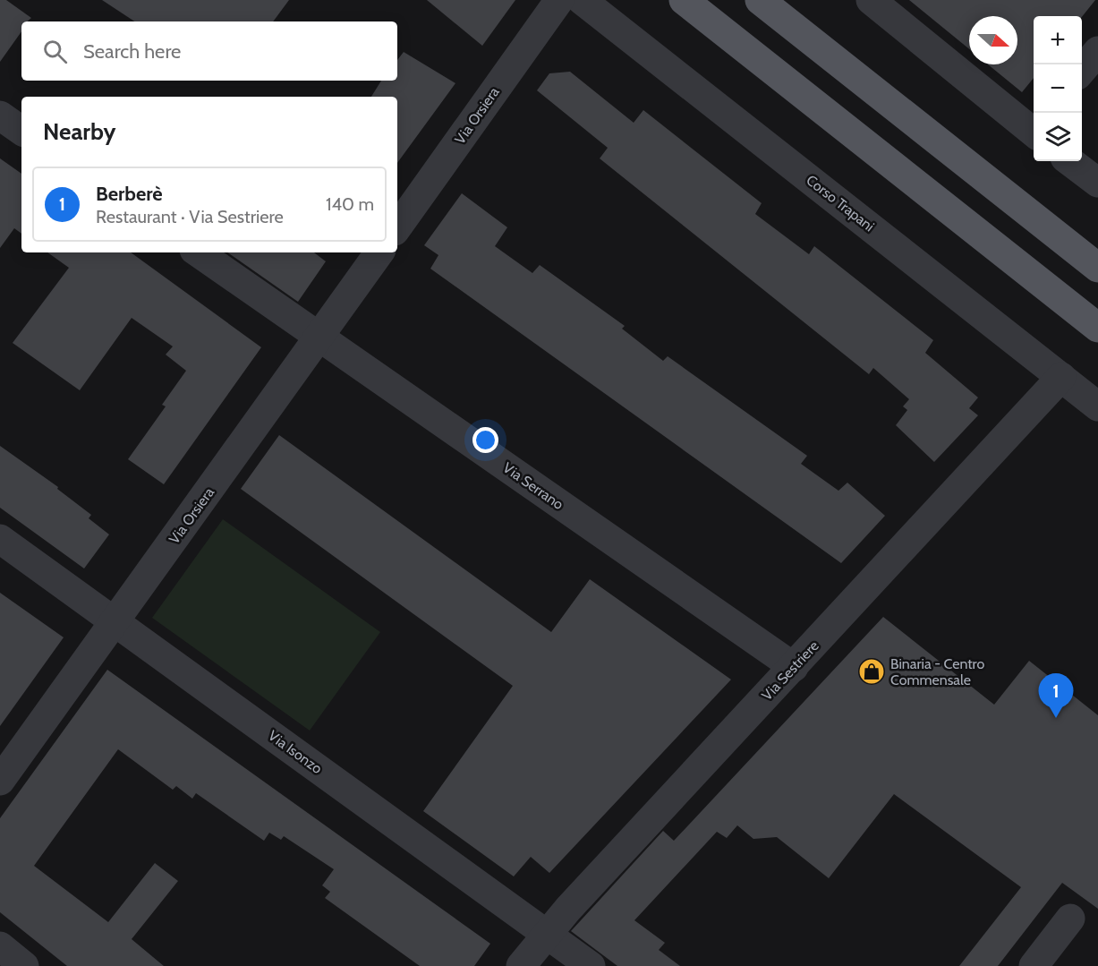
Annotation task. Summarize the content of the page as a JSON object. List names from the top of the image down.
{
  "streets": {
    "street": [
      "Via Orsiera",
      "Corso Trapani",
      "Via Serrano",
      "Via Sestriere",
      "Via Isonzo"
    ]
  },
  "crossings": [
    ["Via Orsiera", "Via Serrano"],
    ["Via Orsiera", "Via Isonzo"],
    ["Corso Trapani", "Via Sestriere"],
    ["Via Serrano", "Via Sestriere"],
    ["Via Sestriere", "Via Isonzo"]
  ],
  "places": {
    "shop": ["Binaria - Centro Commensale"]
  },
  "north": "right",
  "page": {
    "map_buttons": ["+", "−"],
    "search": "Search here",
    "heading": "Nearby",
    "list": [
      {
        "mark": "1",
        "name": "Berberè",
        "note": "Restaurant · Via Sestriere",
        "value": "140 m"
      }
    ],
    "pins": "1"
  }
}
